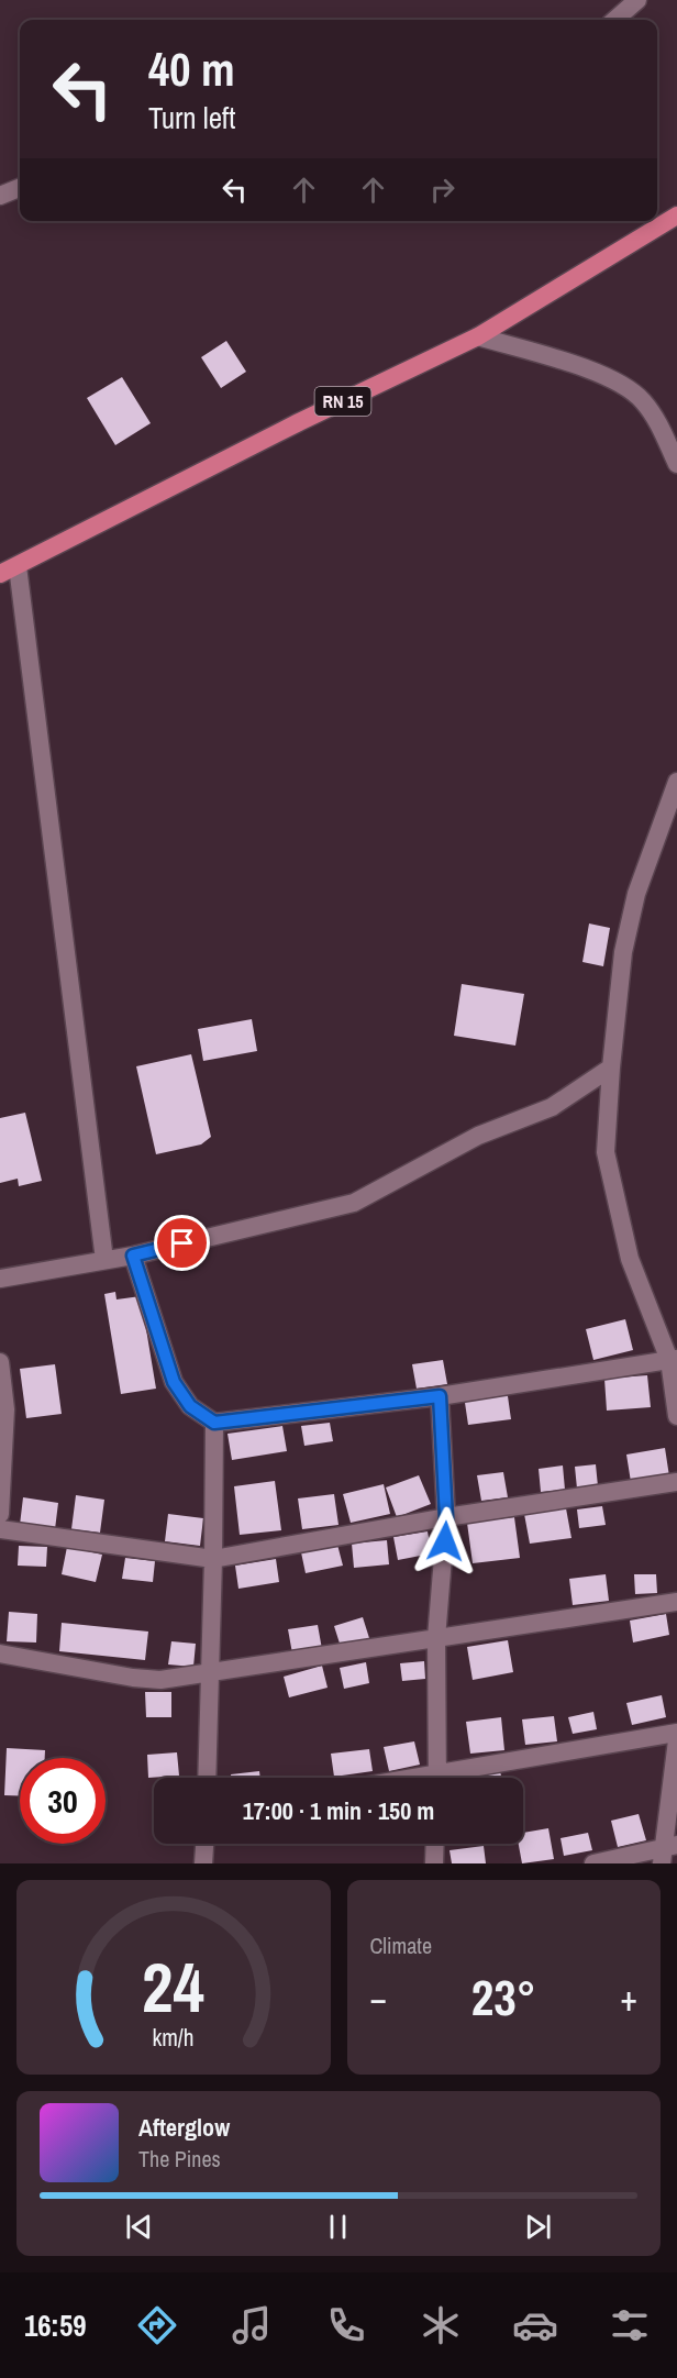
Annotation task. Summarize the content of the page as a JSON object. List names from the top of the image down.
{
  "streets": {
    "main road": ["RN 15"]
  },
  "page": {
    "turn": ["40 m", "Turn left"],
    "limit": "30",
    "trip": "17:00 · 1 min · 150 m",
    "tile": "Climate",
    "heat": ["−", "23°", "+"],
    "song": ["Afterglow", "The Pines"],
    "tabs": "16:59",
    "gauge": ["24", "km/h"]
  }
}
